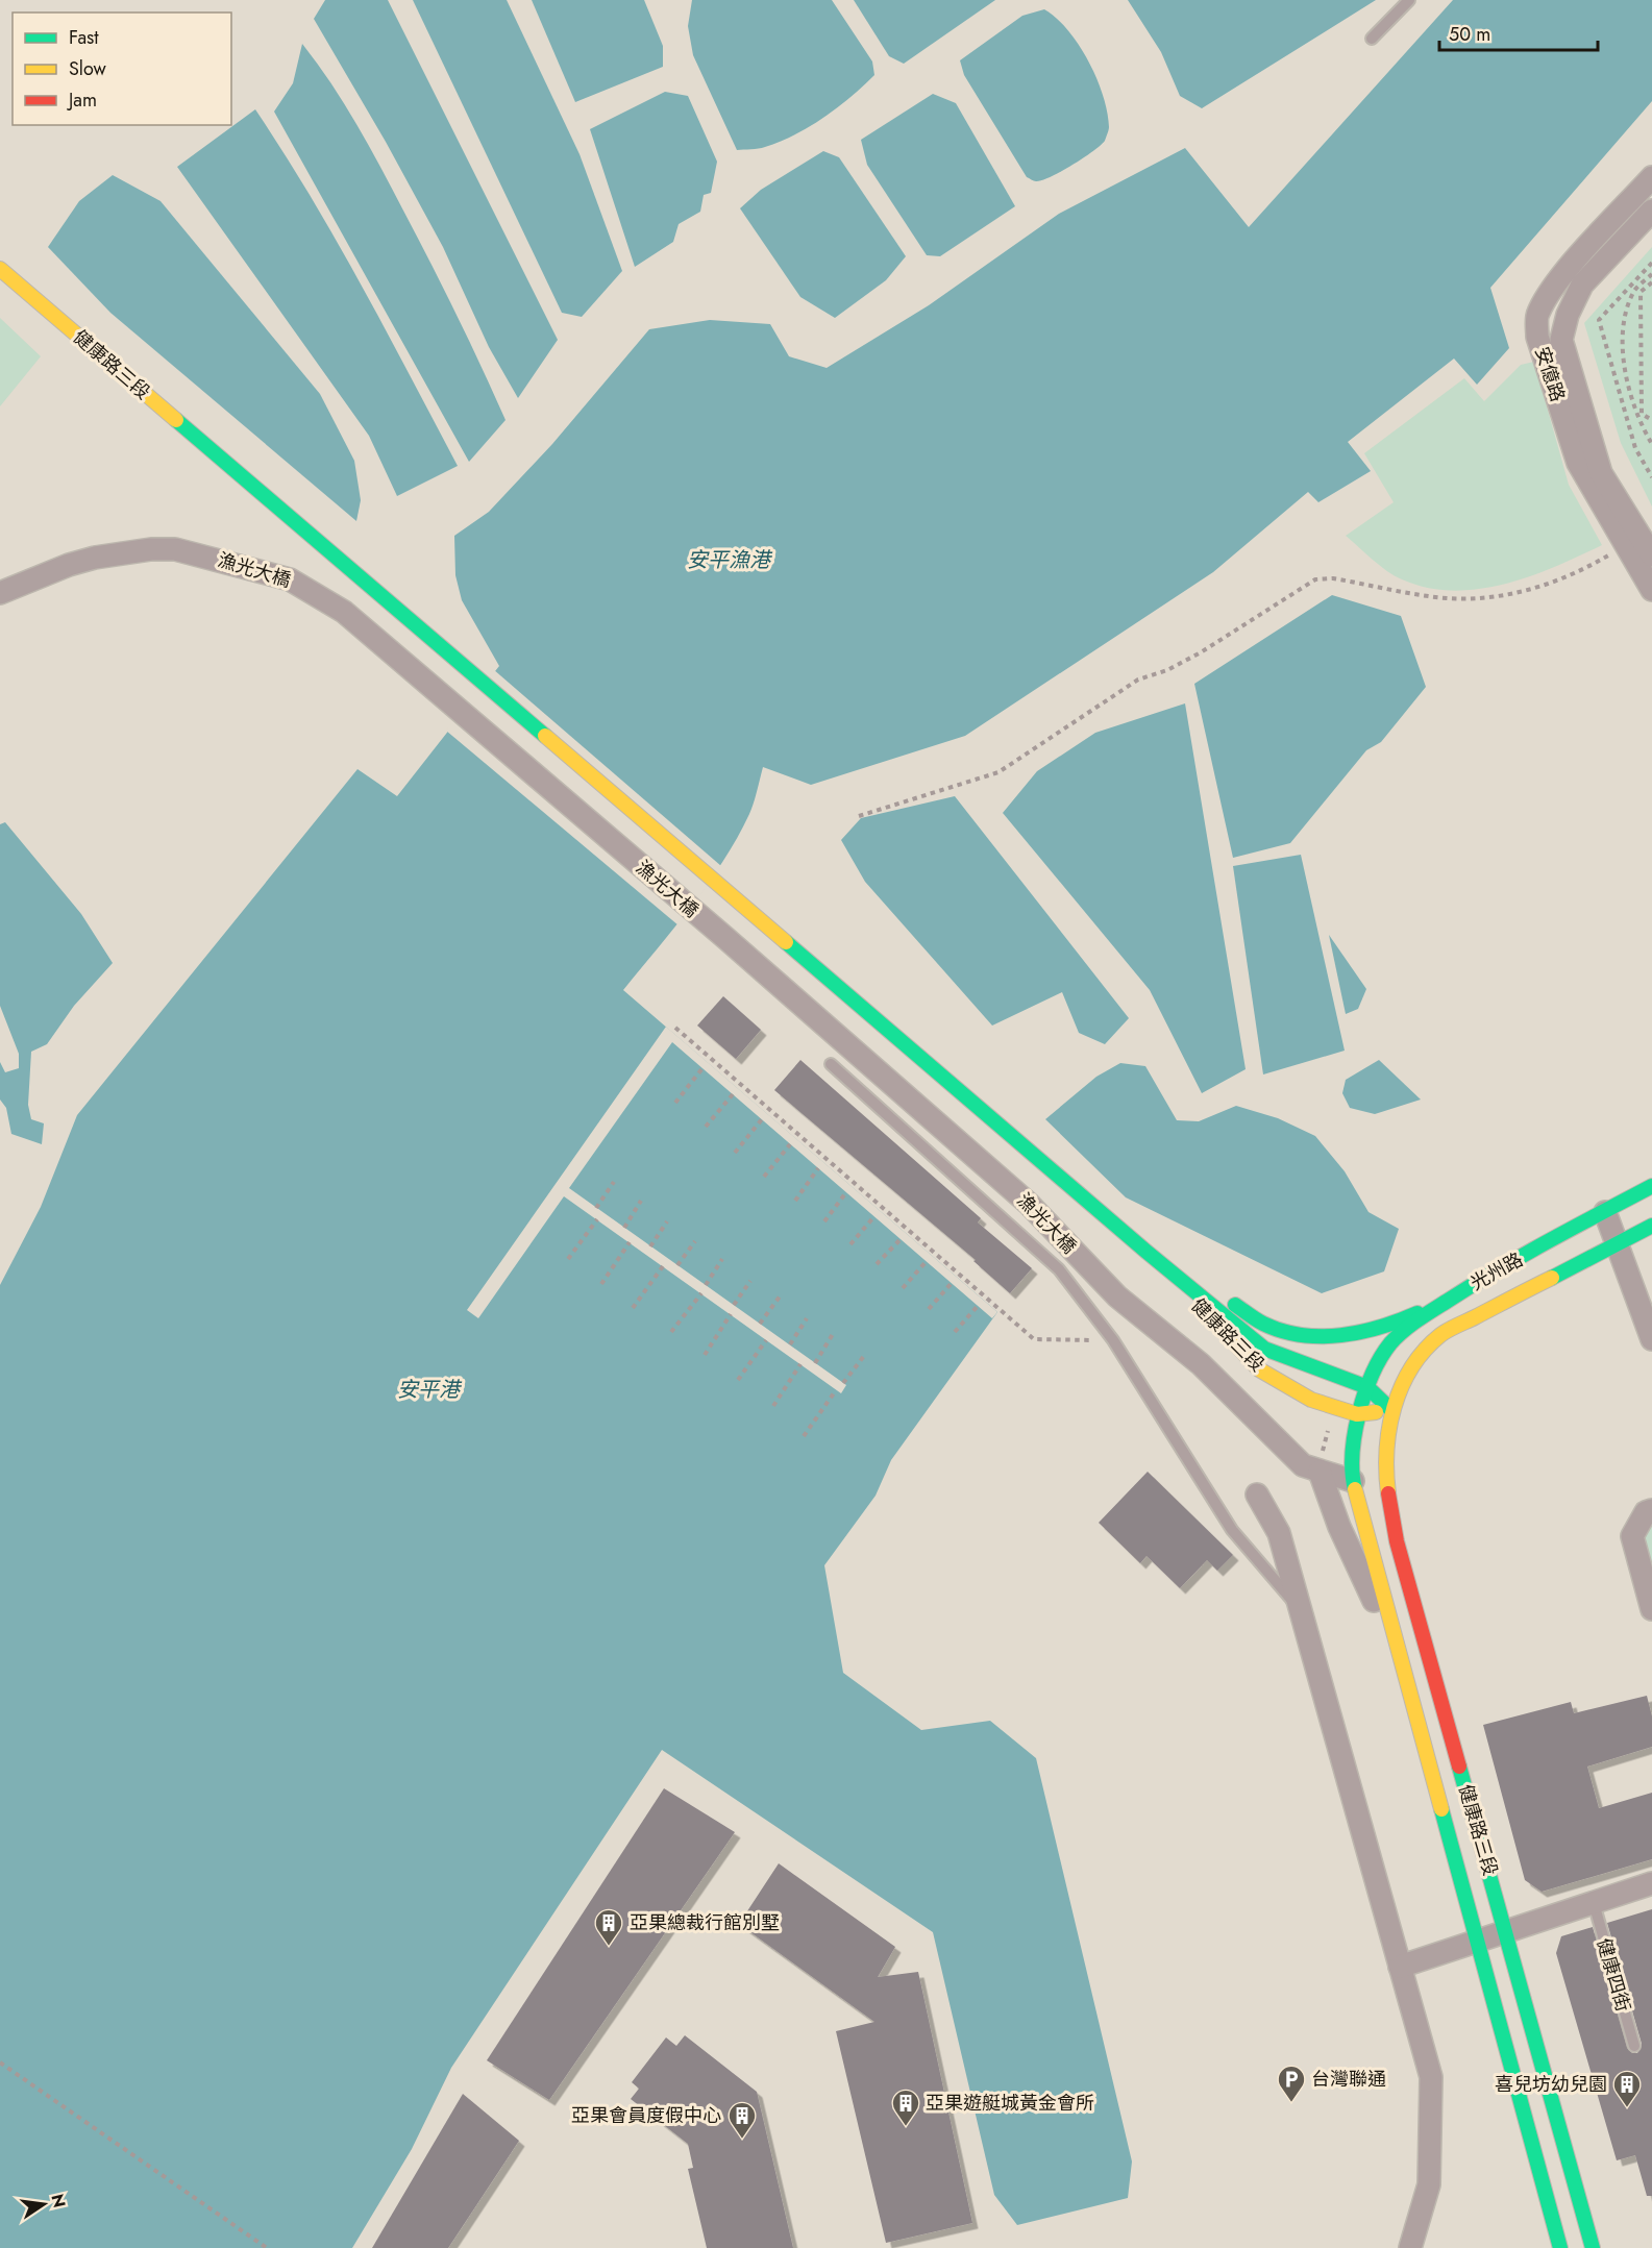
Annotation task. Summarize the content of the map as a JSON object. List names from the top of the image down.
{
  "streets": {
    "street": [
      "健康路三段",
      "安億路",
      "漁光大橋",
      "光州路"
    ],
    "lane": ["健康四街"]
  },
  "crossings": [
    ["健康路三段", "漁光大橋"],
    ["健康路三段", "光州路"]
  ],
  "water": ["安平漁港", "安平港"],
  "places": {
    "building": [
      "亞果總裁行館別墅",
      "喜兒坊幼兒園",
      "亞果遊艇城黃金會所",
      "亞果會員度假中心"
    ],
    "parking": ["台灣聯通"]
  },
  "legend": ["Fast", "Slow", "Jam"],
  "scale_bar": "50 m",
  "north": "right"
}
